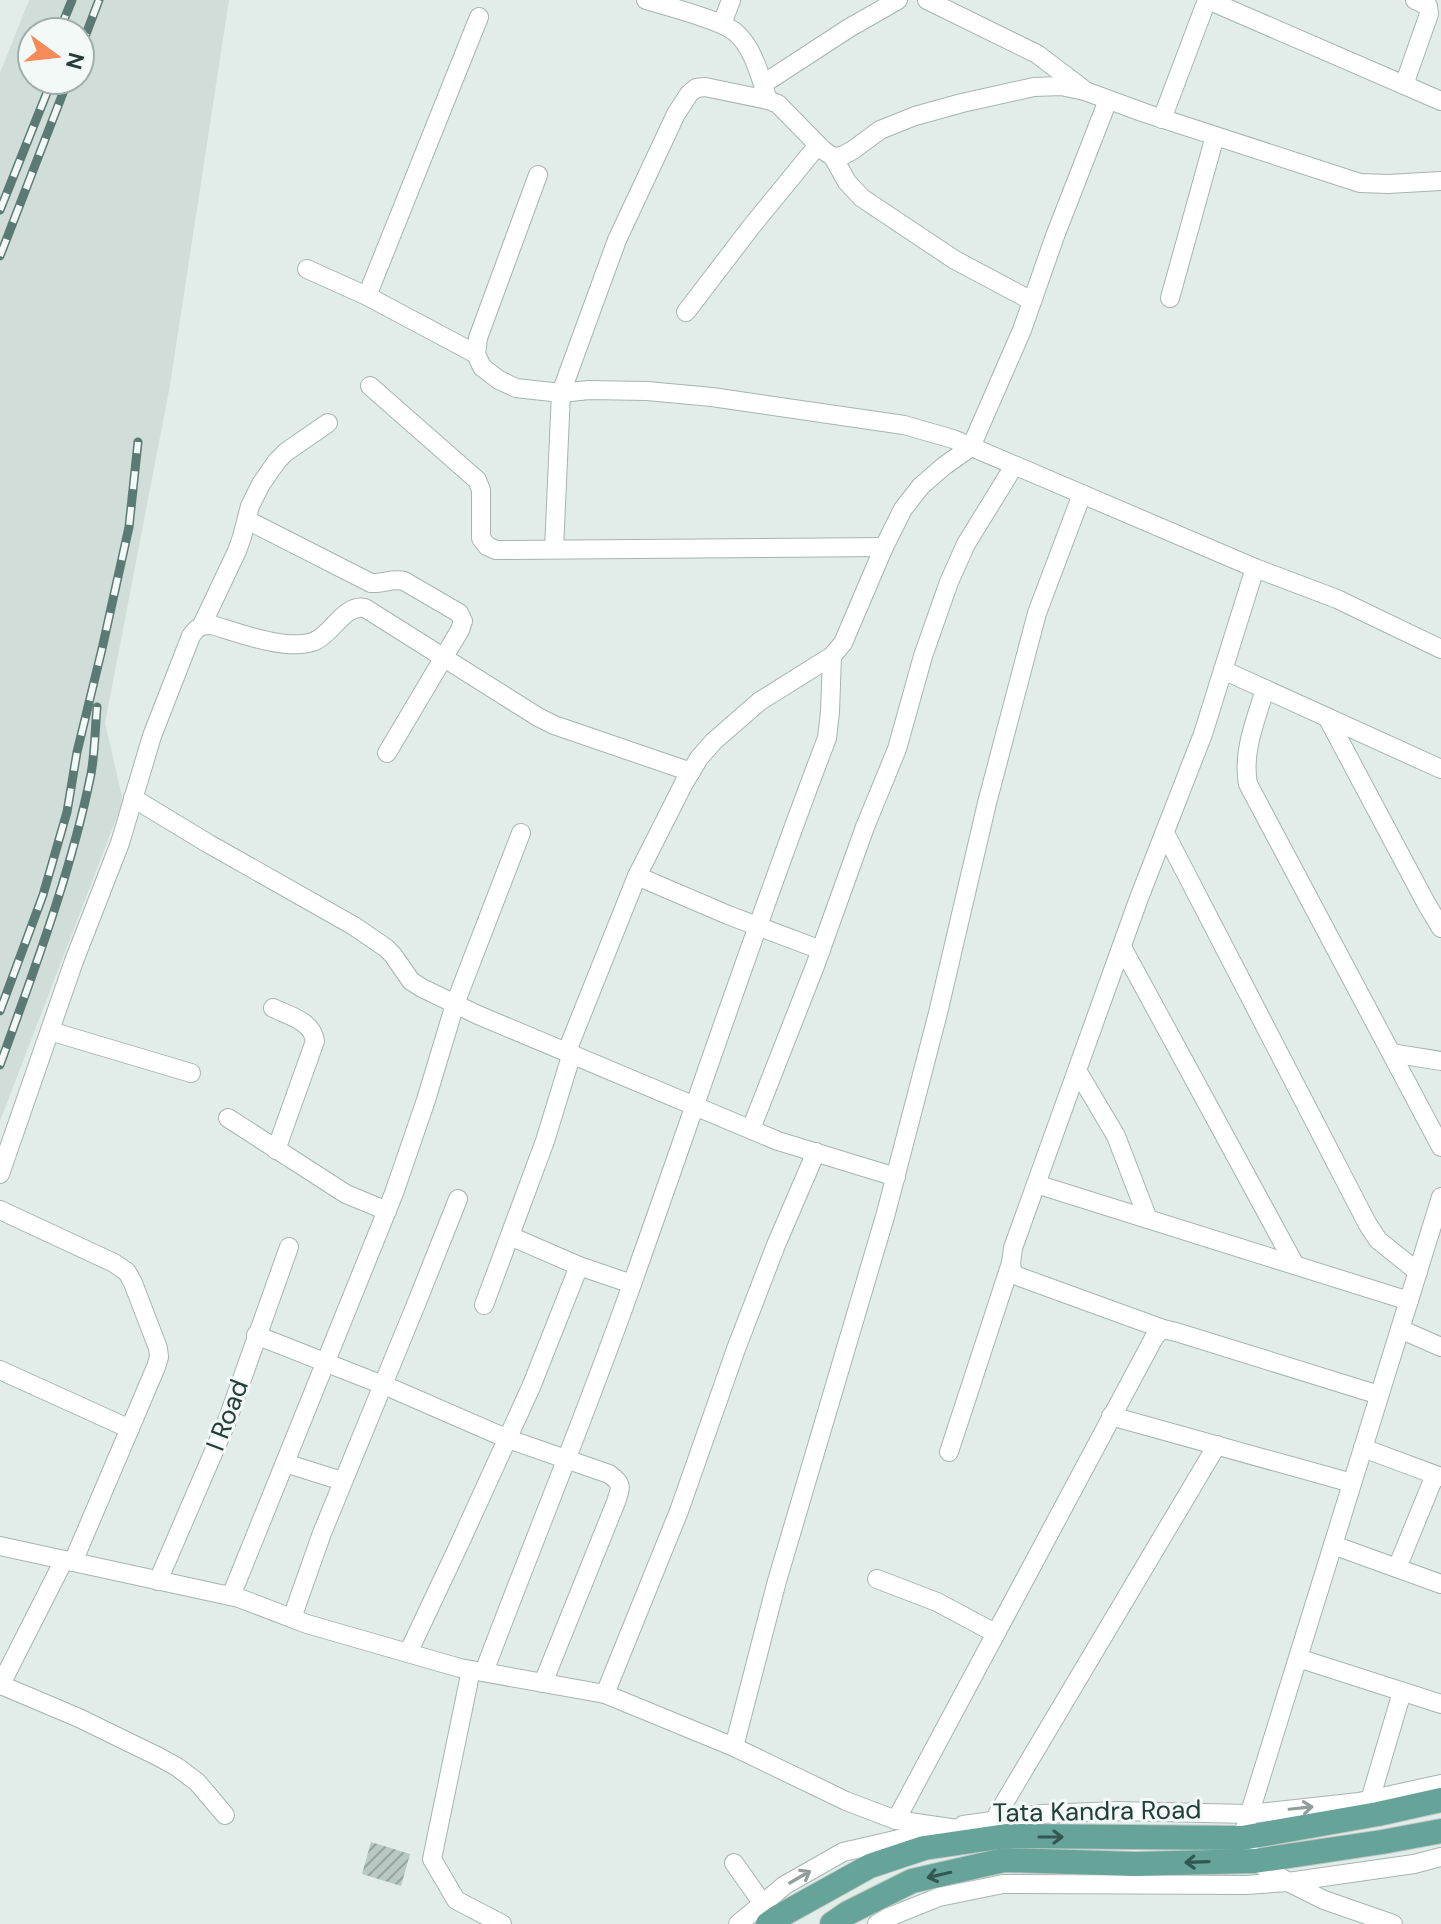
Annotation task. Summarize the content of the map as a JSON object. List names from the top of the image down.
{
  "streets": {
    "main road": ["Tata Kandra Road"],
    "street": ["I Road"]
  },
  "north": "right"
}
